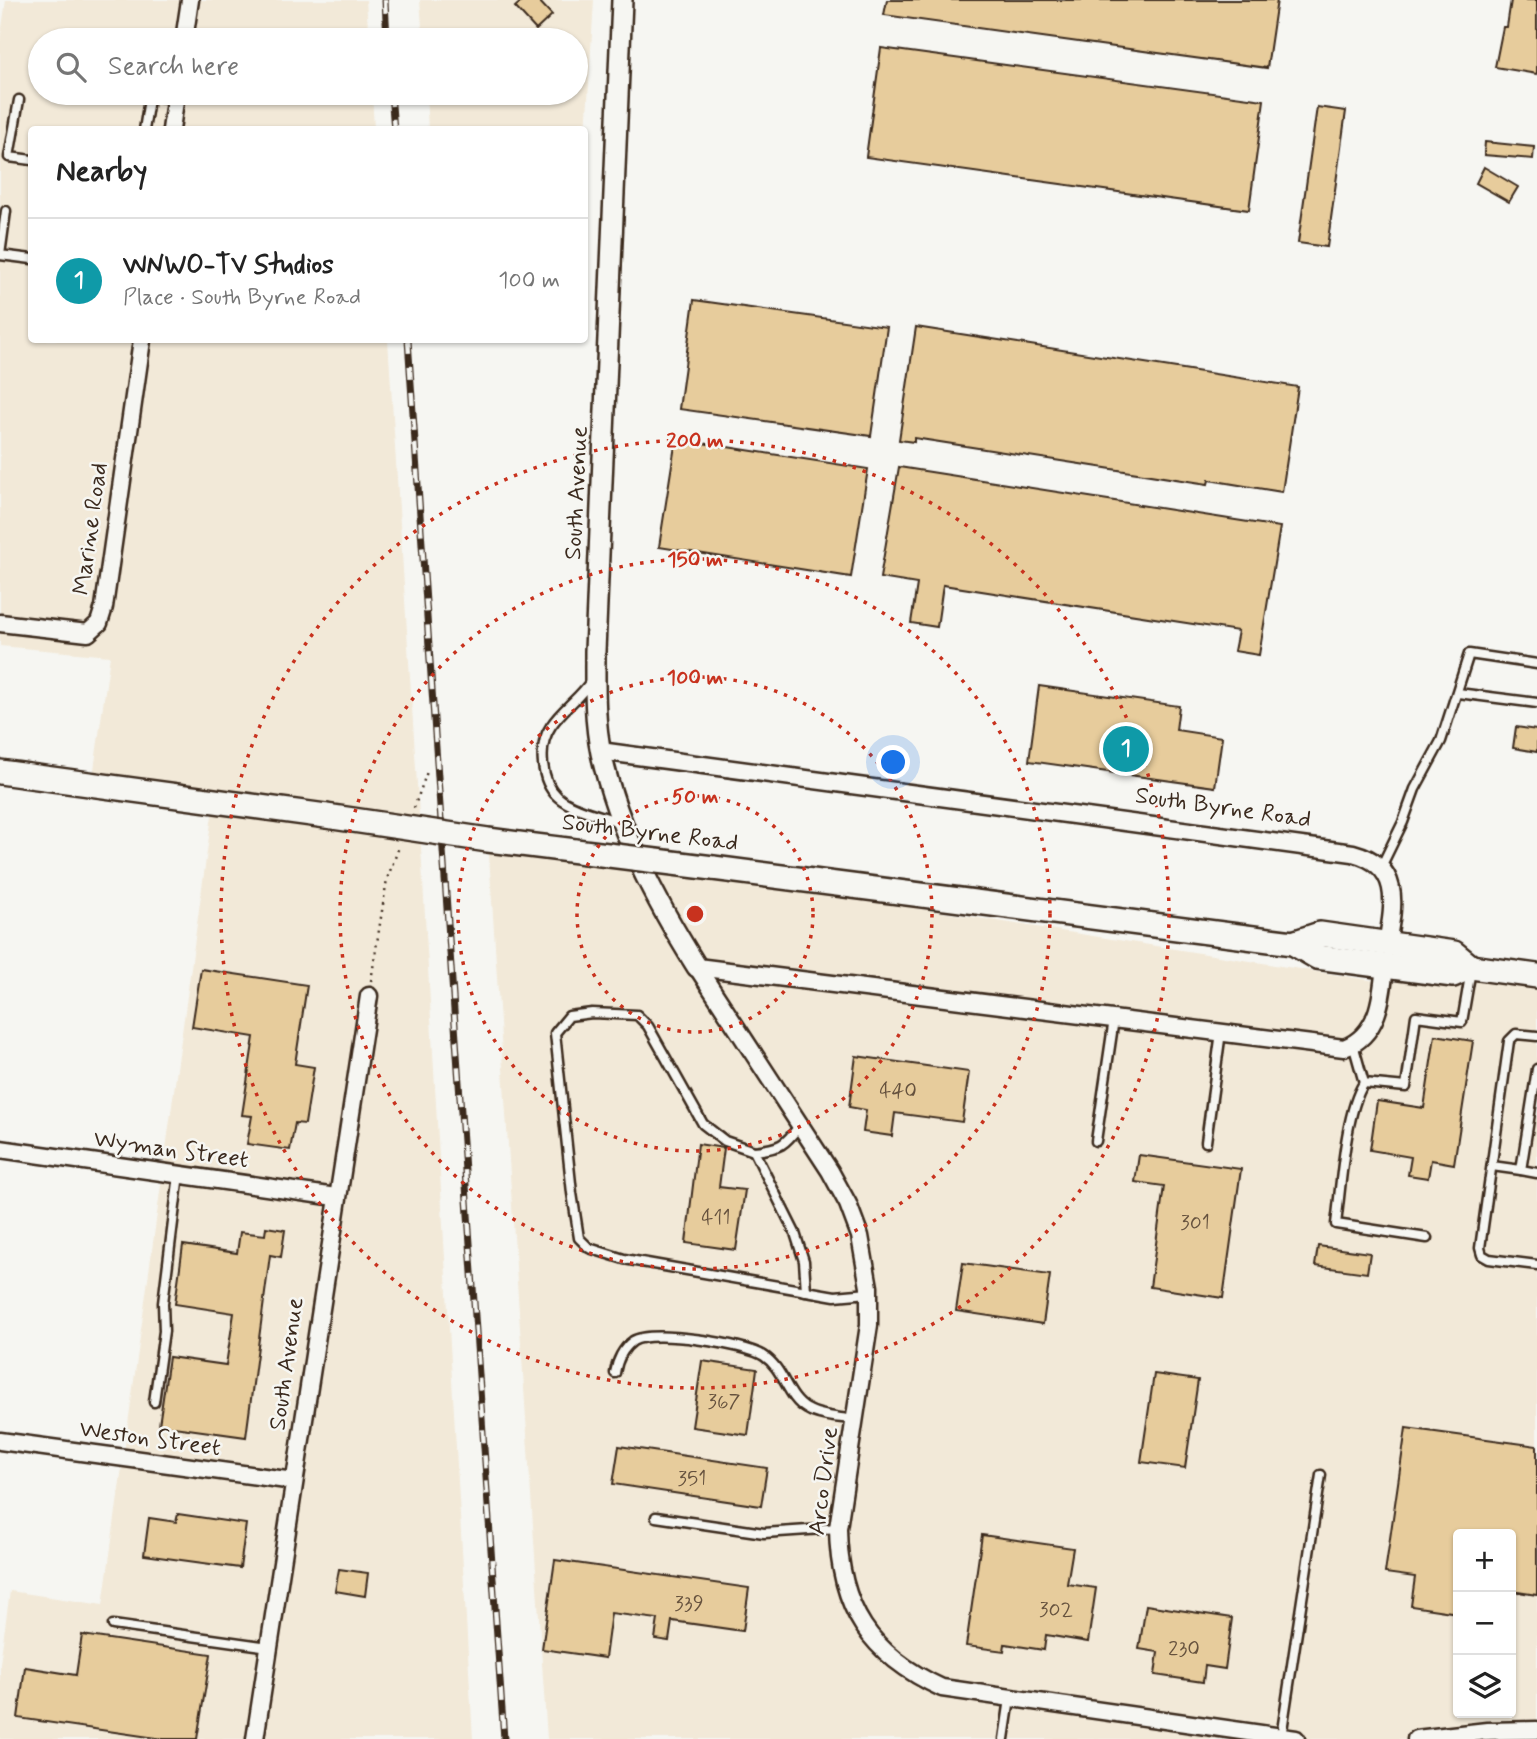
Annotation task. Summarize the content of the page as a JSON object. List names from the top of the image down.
{
  "streets": {
    "main road": ["South Byrne Road"],
    "street": [
      "South Avenue",
      "Marine Road",
      "Wyman Street",
      "Weston Street",
      "Arco Drive"
    ]
  },
  "crossings": [
    ["South Avenue", "South Byrne Road"],
    ["South Avenue", "Wyman Street"],
    ["South Avenue", "Weston Street"],
    ["South Avenue", "Arco Drive"]
  ],
  "house_numbers": [
    "440",
    "411",
    "301",
    "367",
    "351",
    "339",
    "302",
    "230"
  ],
  "page": {
    "search": "Search here",
    "heading": "Nearby",
    "list": [
      {
        "mark": "1",
        "name": "WNWO-TV Studios",
        "note": "Place · South Byrne Road",
        "value": "100 m"
      }
    ],
    "pins": "1",
    "map_buttons": ["+", "−"]
  },
  "rings": [
    "200 m",
    "150 m",
    "100 m",
    "50 m"
  ]
}
